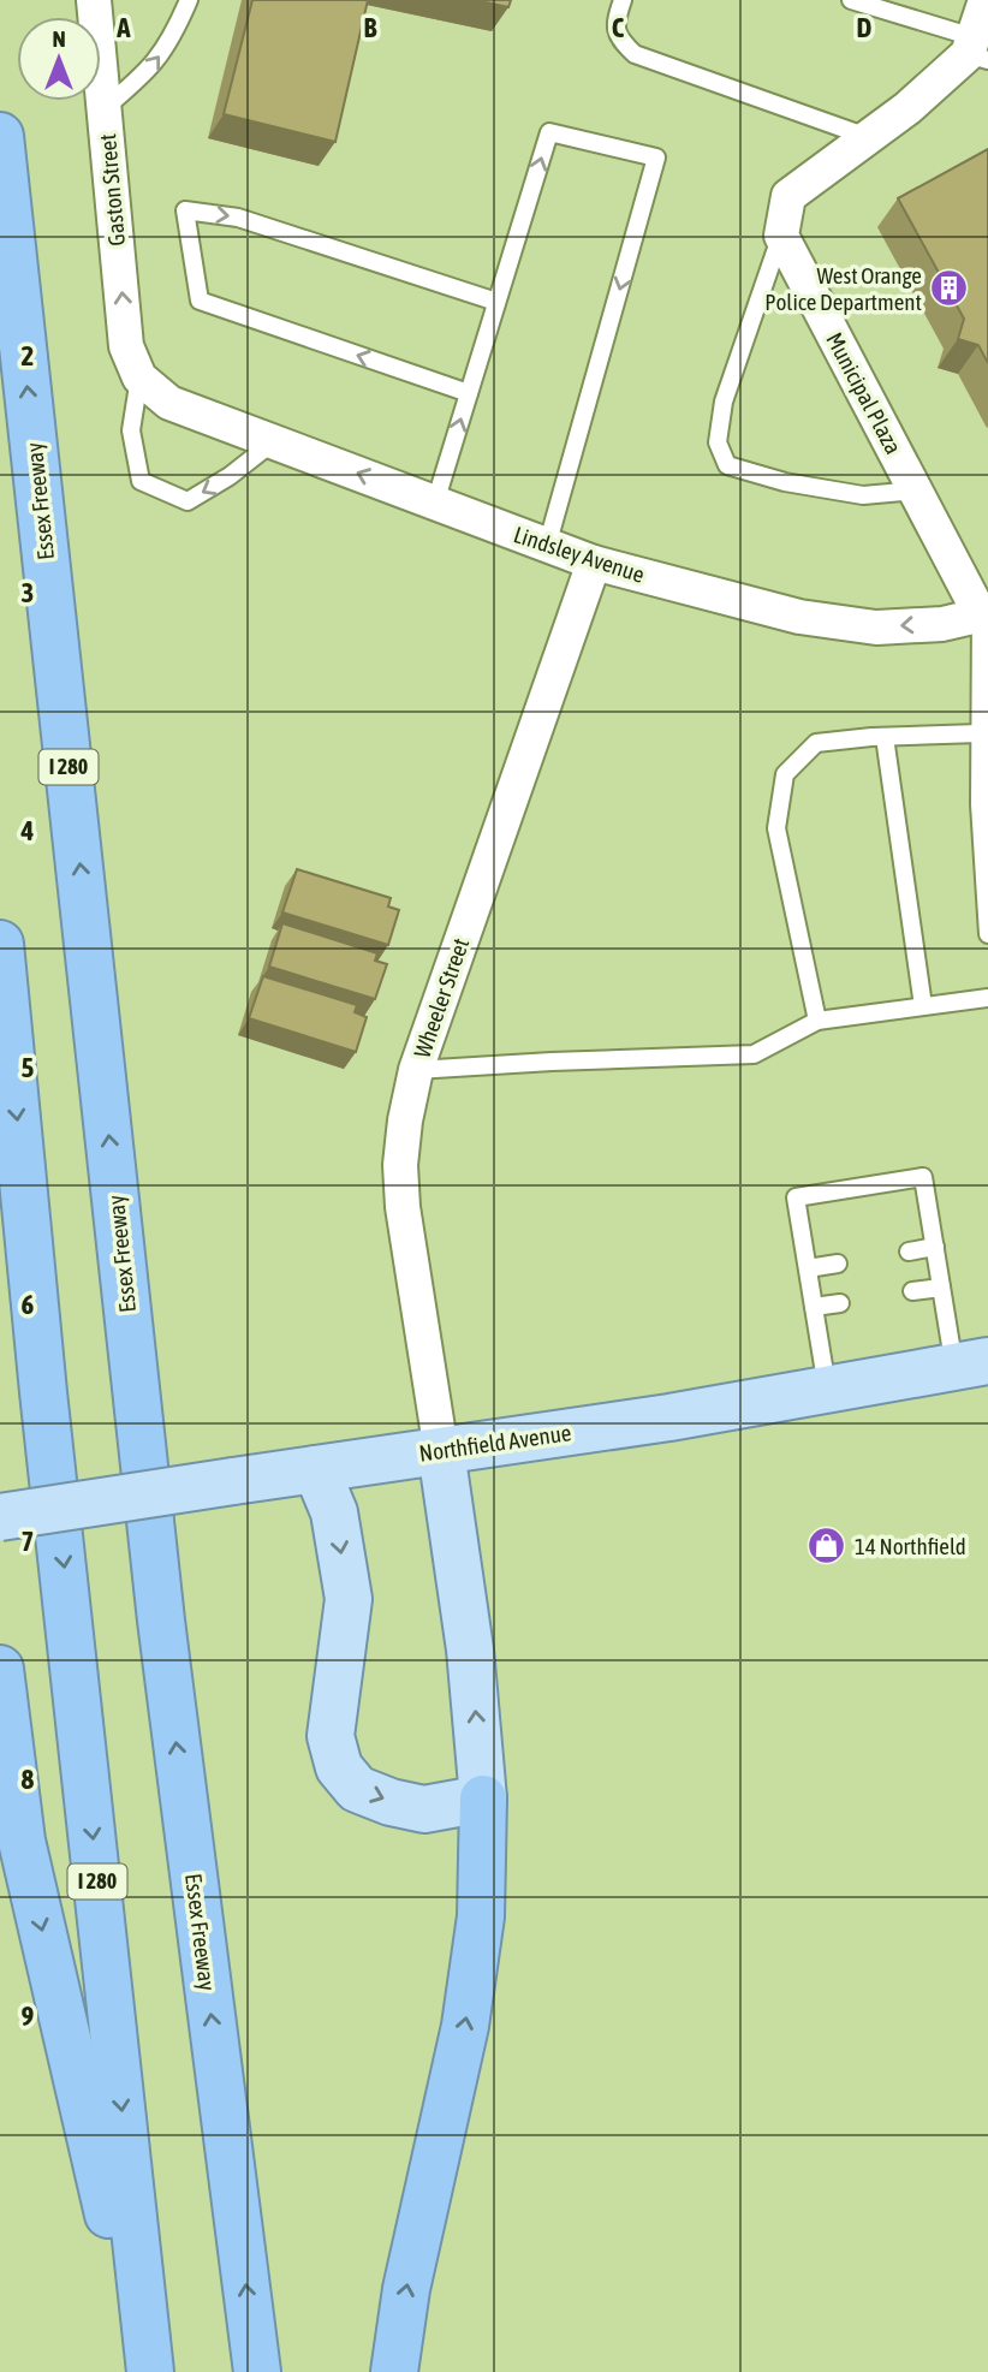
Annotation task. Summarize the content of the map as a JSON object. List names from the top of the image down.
{
  "streets": {
    "highway": ["Essex Freeway", "I 280"],
    "main road": ["Northfield Avenue"],
    "street": [
      "Gaston Street",
      "Municipal Plaza",
      "Lindsley Avenue",
      "Wheeler Street"
    ]
  },
  "crossings": [
    ["Gaston Street", "Lindsley Avenue"],
    ["Municipal Plaza", "Lindsley Avenue"],
    ["Lindsley Avenue", "Wheeler Street"],
    ["Wheeler Street", "Northfield Avenue"]
  ],
  "one_way": ["Gaston Street", "Lindsley Avenue"],
  "places": {
    "building": ["West Orange Police Department"],
    "shop": ["14 Northfield"]
  },
  "north": "top",
  "grid": {
    "columns": [
      "A",
      "B",
      "C",
      "D"
    ],
    "rows": [
      "2",
      "3",
      "4",
      "5",
      "6",
      "7",
      "8",
      "9"
    ]
  }
}
